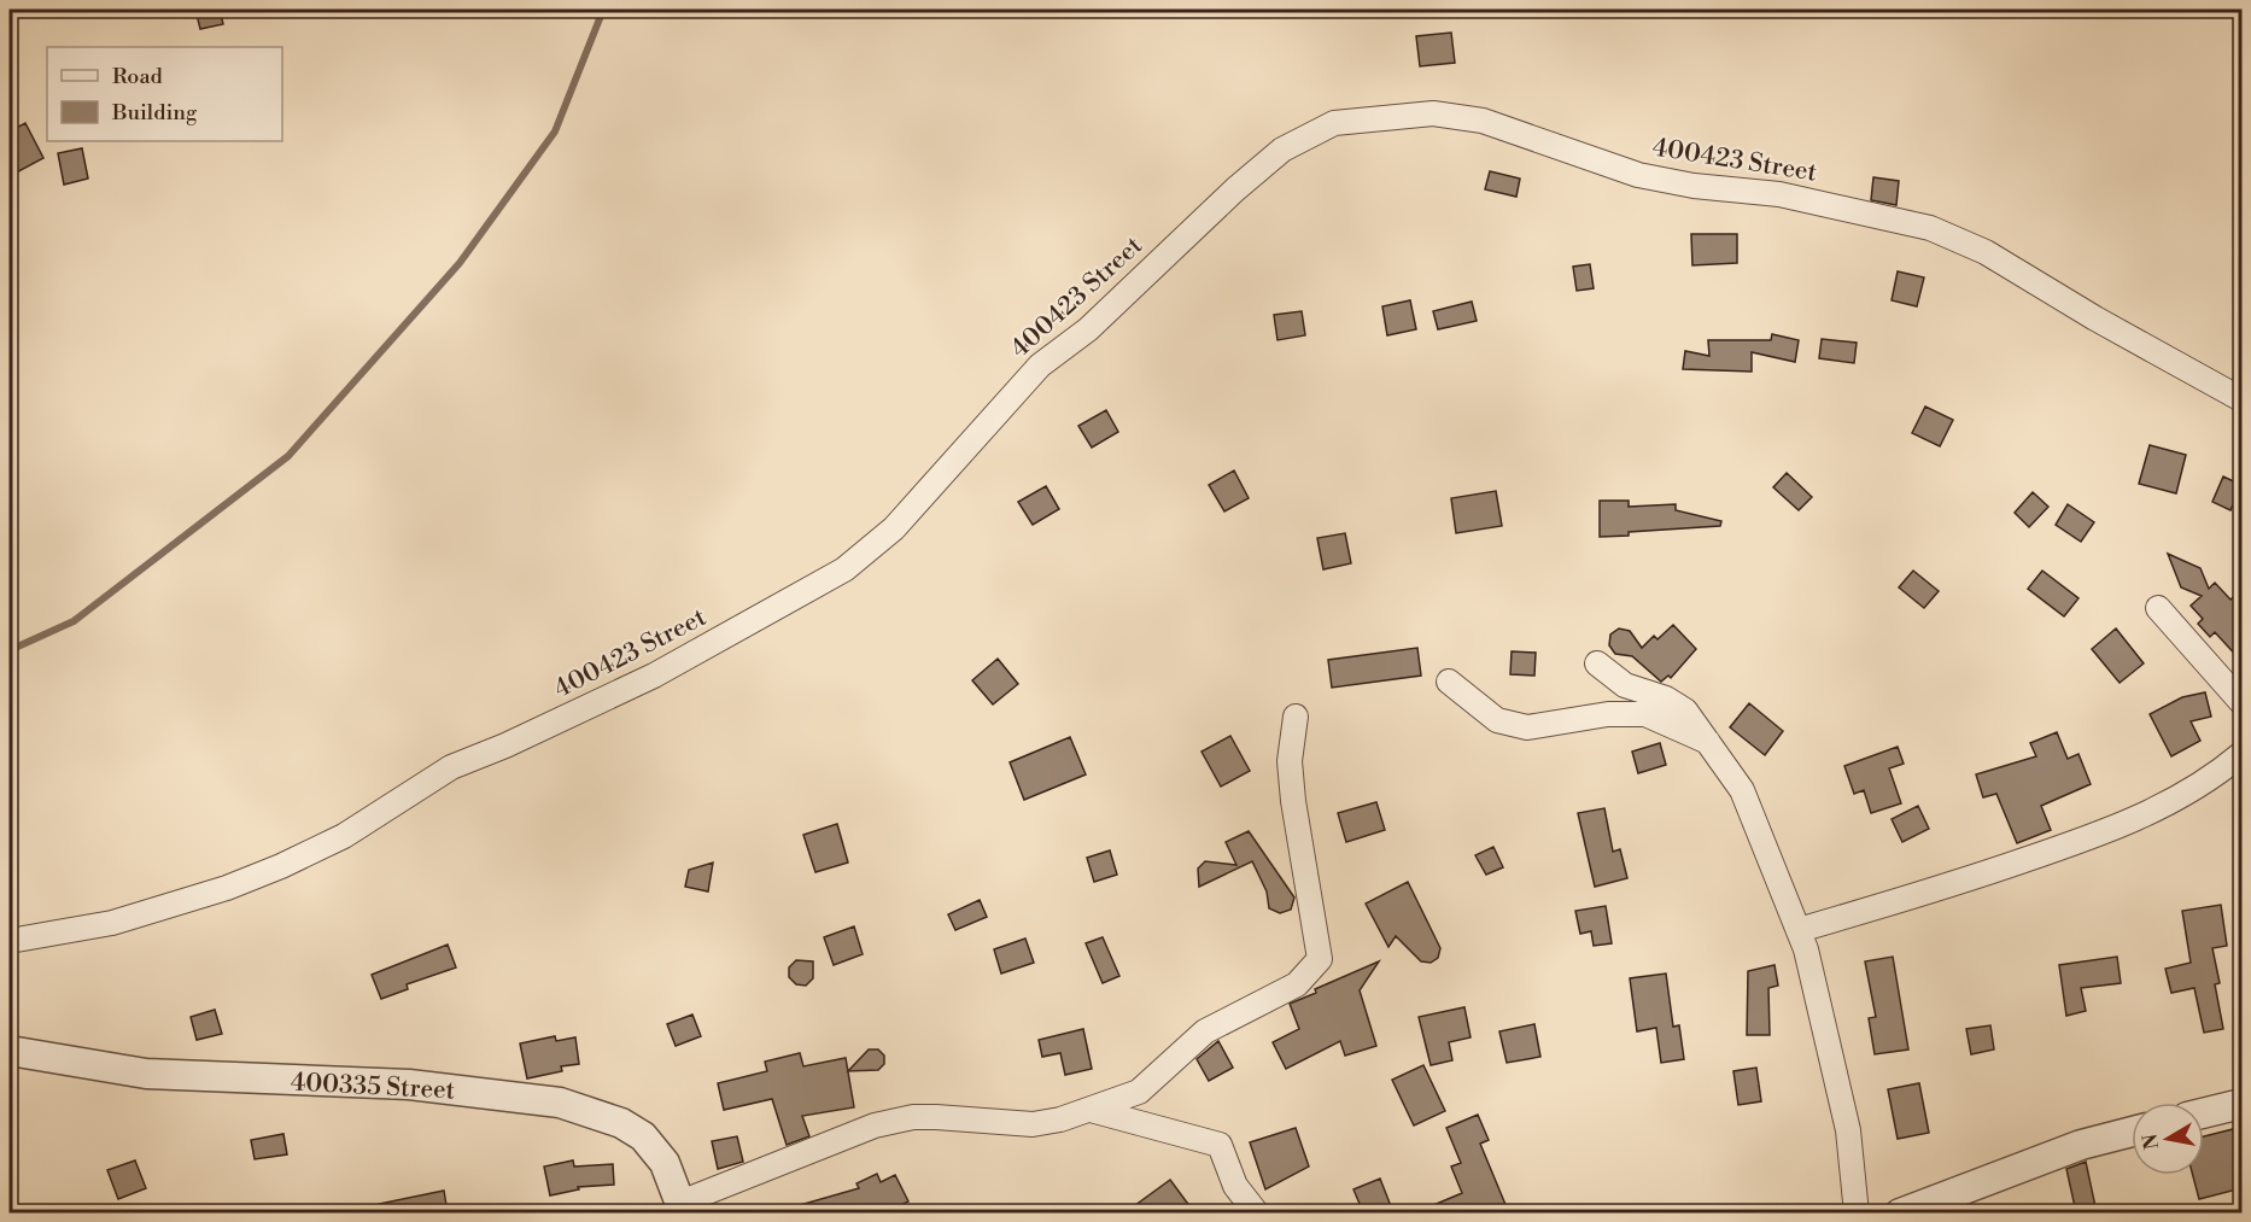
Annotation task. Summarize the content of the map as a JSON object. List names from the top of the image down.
{
  "streets": {
    "street": ["400423 Street", "400335 Street"]
  },
  "legend": ["Road", "Building"],
  "north": "left"
}
